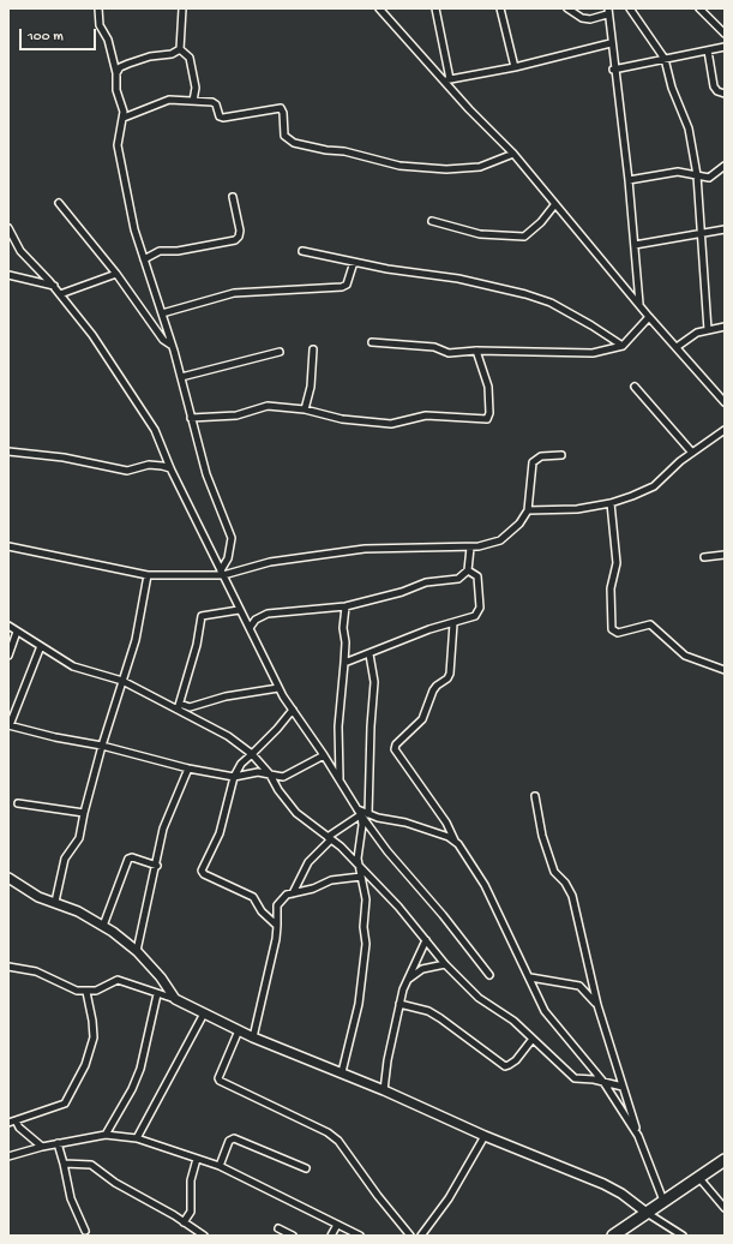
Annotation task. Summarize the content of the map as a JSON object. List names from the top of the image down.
{
  "scale_bar": "100 m"
}
